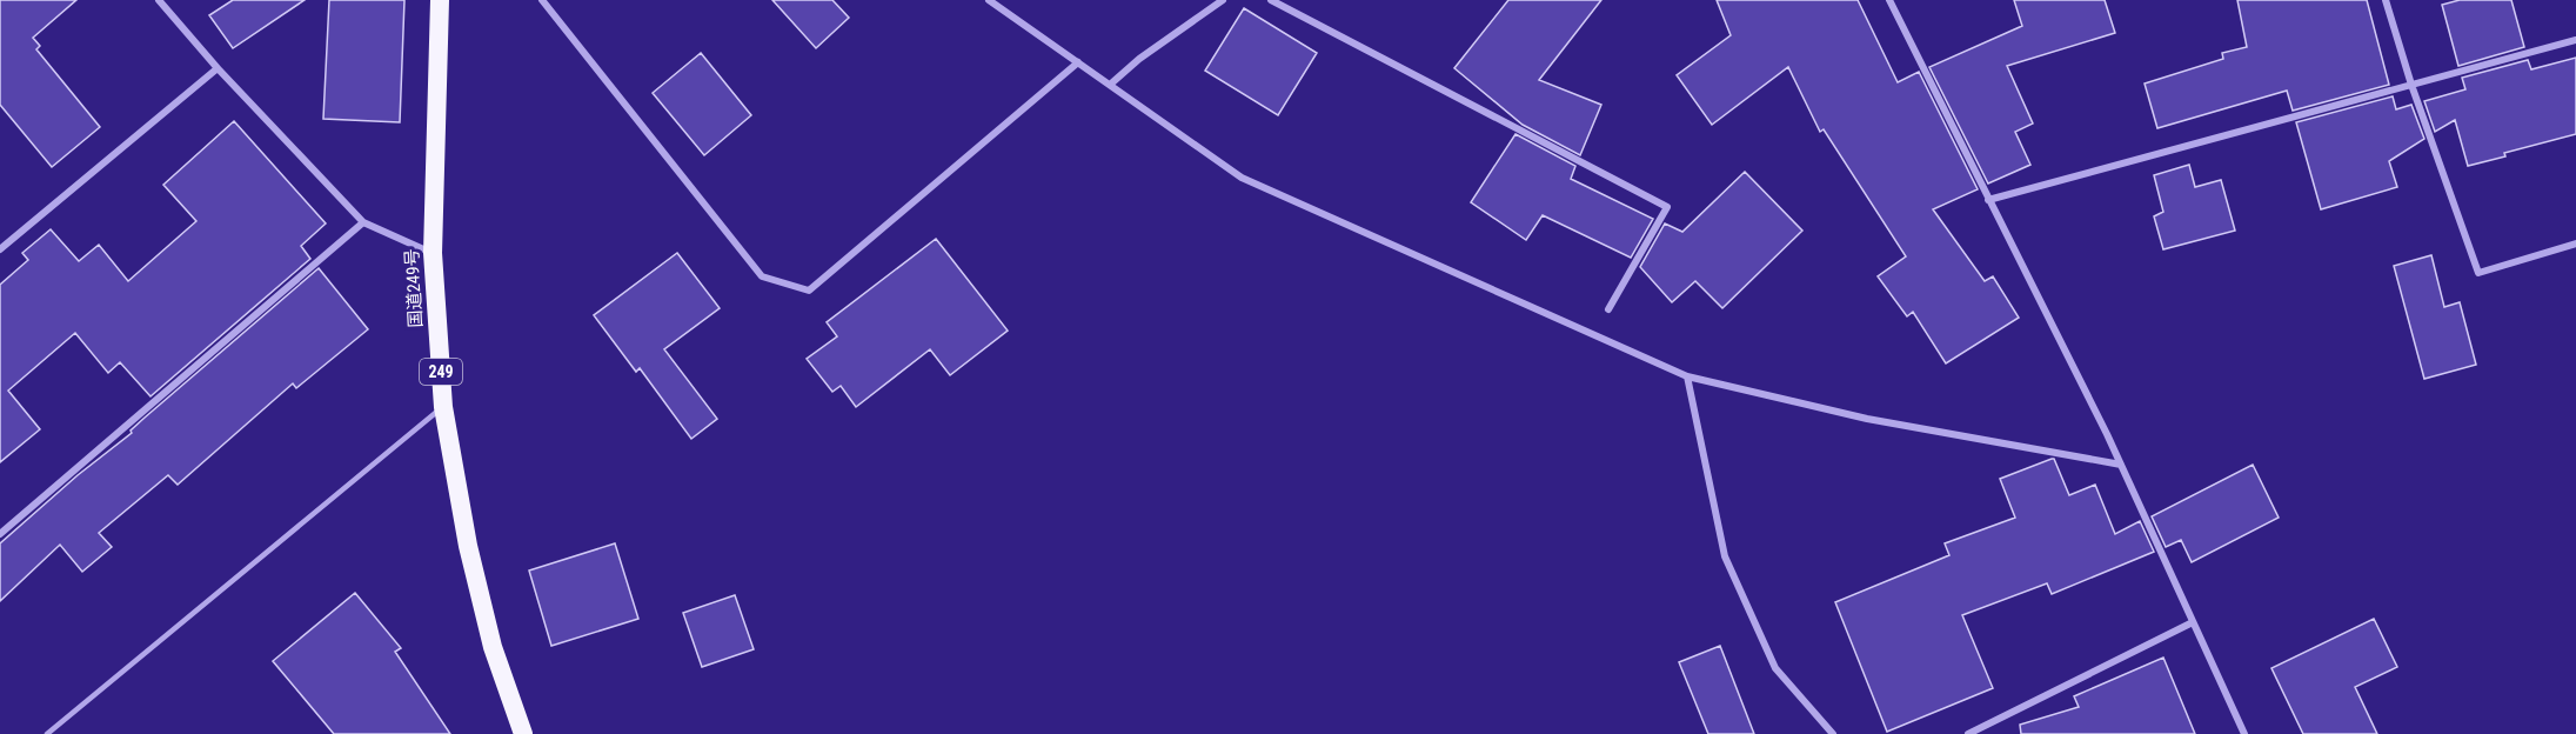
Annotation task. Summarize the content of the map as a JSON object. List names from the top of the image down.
{
  "streets": {
    "highway": ["国道249号", "249"]
  }
}
